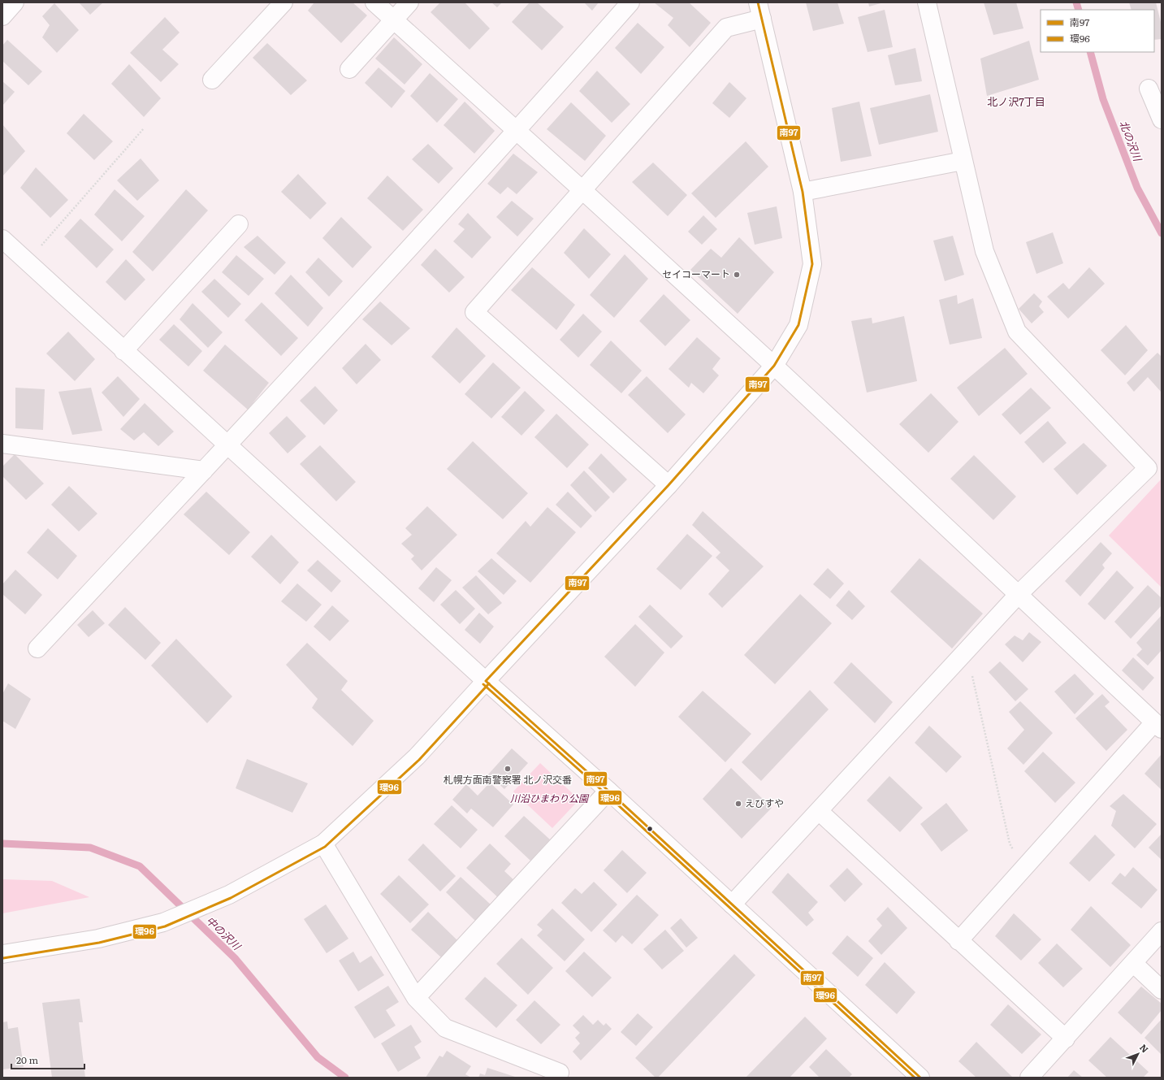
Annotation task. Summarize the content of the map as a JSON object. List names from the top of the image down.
{
  "districts": ["北ノ沢7丁目"],
  "water": ["北の沢川", "中の沢川"],
  "parks": ["川沿ひまわり公園"],
  "places": ["セイコーマート", "札幌方面南警察署 北ノ沢交番", "えびすや"],
  "lines": ["transit line 南97", "transit line 環96"],
  "legend": ["南97", "環96"],
  "scale_bar": "20 m",
  "north": "top right"
}
